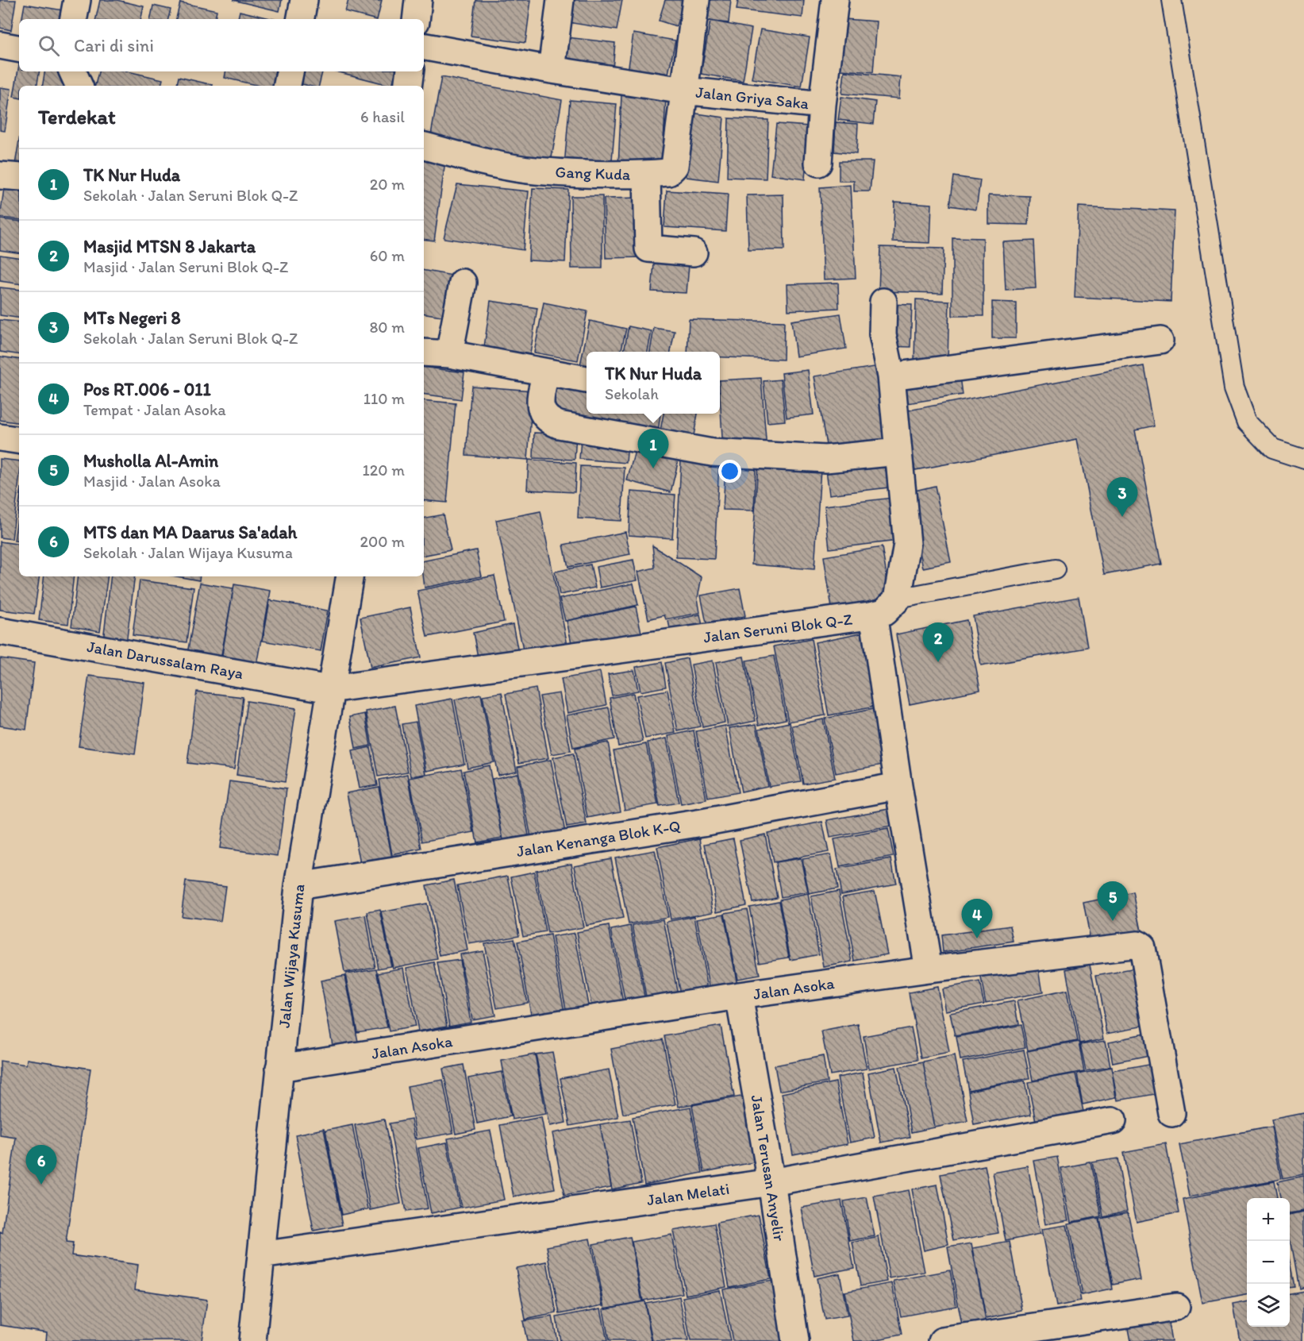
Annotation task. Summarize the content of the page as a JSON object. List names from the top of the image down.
{
  "streets": {
    "street": [
      "Jalan Griya Saka",
      "Gang Kuda",
      "Jalan Seruni Blok Q-Z",
      "Jalan Darussalam Raya",
      "Jalan Kenanga Blok K-Q",
      "Jalan Wijaya Kusuma",
      "Jalan Asoka",
      "Jalan Terusan Anyelir",
      "Jalan Melati"
    ]
  },
  "crossings": [
    ["Jalan Griya Saka", "Gang Kuda"],
    ["Jalan Seruni Blok Q-Z", "Jalan Darussalam Raya"],
    ["Jalan Seruni Blok Q-Z", "Jalan Kenanga Blok K-Q"],
    ["Jalan Seruni Blok Q-Z", "Jalan Wijaya Kusuma"],
    ["Jalan Seruni Blok Q-Z", "Jalan Asoka"],
    ["Jalan Darussalam Raya", "Jalan Wijaya Kusuma"],
    ["Jalan Kenanga Blok K-Q", "Jalan Wijaya Kusuma"],
    ["Jalan Wijaya Kusuma", "Jalan Asoka"],
    ["Jalan Wijaya Kusuma", "Jalan Melati"],
    ["Jalan Asoka", "Jalan Terusan Anyelir"],
    ["Jalan Terusan Anyelir", "Jalan Melati"]
  ],
  "page": {
    "search": "Cari di sini",
    "heading": ["Terdekat", "6 hasil"],
    "list": [
      {
        "mark": "1",
        "name": "TK Nur Huda",
        "note": "Sekolah · Jalan Seruni Blok Q-Z",
        "value": "20 m"
      },
      {
        "mark": "2",
        "name": "Masjid MTSN 8 Jakarta",
        "note": "Masjid · Jalan Seruni Blok Q-Z",
        "value": "60 m"
      },
      {
        "mark": "3",
        "name": "MTs Negeri 8",
        "note": "Sekolah · Jalan Seruni Blok Q-Z",
        "value": "80 m"
      },
      {
        "mark": "4",
        "name": "Pos RT.006 - 011",
        "note": "Tempat · Jalan Asoka",
        "value": "110 m"
      },
      {
        "mark": "5",
        "name": "Musholla Al-Amin",
        "note": "Masjid · Jalan Asoka",
        "value": "120 m"
      },
      {
        "mark": "6",
        "name": "MTS dan MA Daarus Sa'adah",
        "note": "Sekolah · Jalan Wijaya Kusuma",
        "value": "200 m"
      }
    ],
    "popup": ["TK Nur Huda", "Sekolah"],
    "pins": [
      "1",
      "3",
      "2",
      "5",
      "4",
      "6"
    ],
    "map_buttons": ["+", "−"]
  }
}
